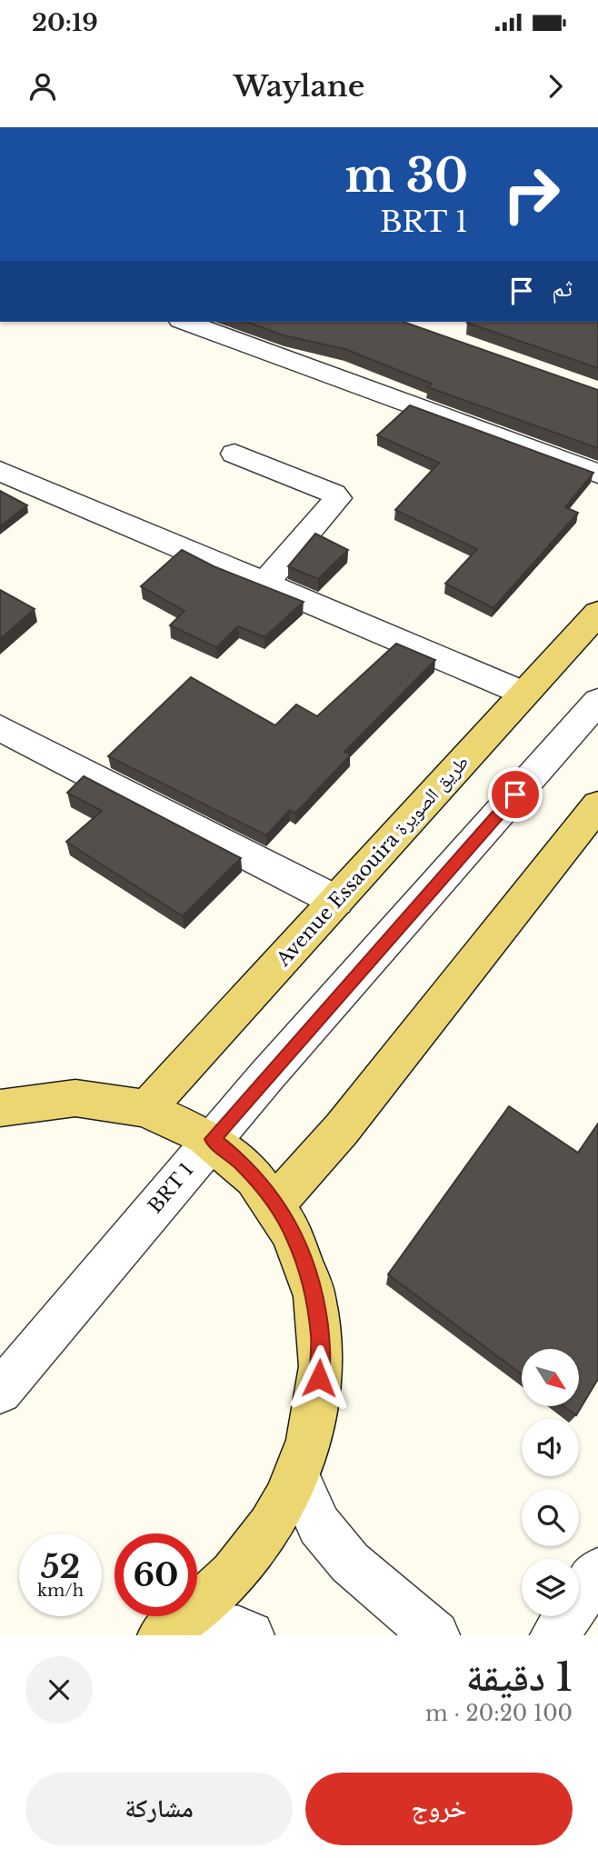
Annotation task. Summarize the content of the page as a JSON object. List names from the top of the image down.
{
  "streets": {
    "main road": ["Avenue Essaouira طريق الصويرة"],
    "street": ["BRT 1"]
  },
  "north": "bottom right",
  "page": {
    "status": "20:19",
    "header": "Waylane",
    "turn": ["30 m", "BRT 1"],
    "then": "ثم",
    "speed": "52 km/h",
    "limit": "60",
    "heading": ["1 دقيقة", "100 m · 20:20"],
    "buttons": ["خروج", "مشاركة"]
  }
}
